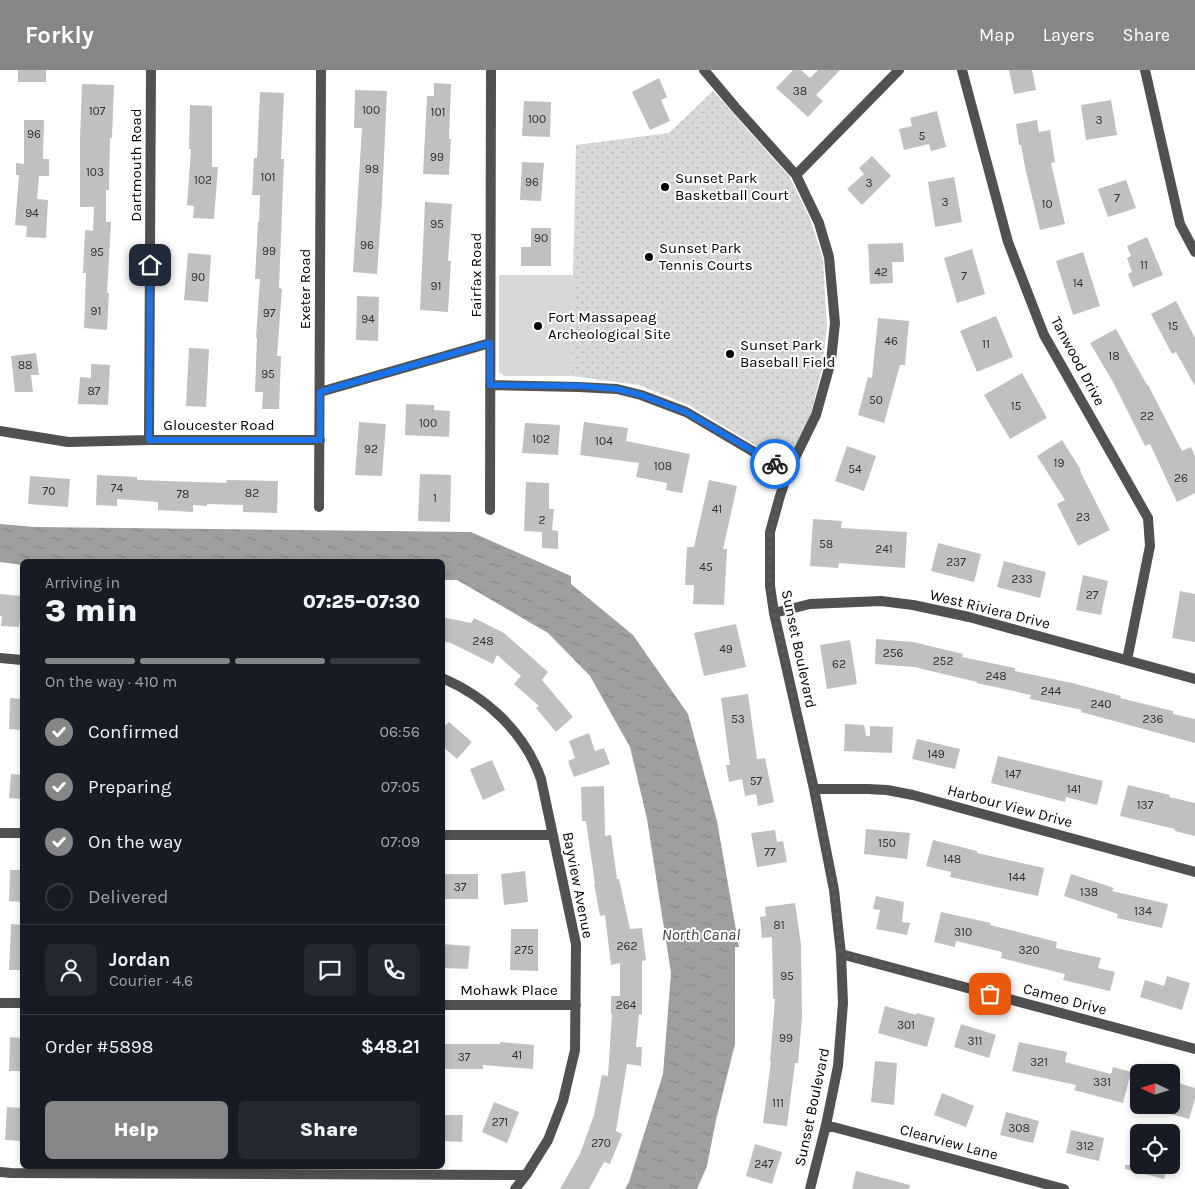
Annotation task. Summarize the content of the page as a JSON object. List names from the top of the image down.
{
  "streets": {
    "street": [
      "Dartmouth Road",
      "Fairfax Road",
      "Exeter Road",
      "Tanwood Drive",
      "Gloucester Road",
      "West Riviera Drive",
      "Sunset Boulevard",
      "Harbour View Drive",
      "Bayview Avenue",
      "Mohawk Place",
      "Cameo Drive",
      "Clearview Lane"
    ]
  },
  "crossings": [
    ["Dartmouth Road", "Gloucester Road"],
    ["Exeter Road", "Gloucester Road"],
    ["Tanwood Drive", "West Riviera Drive"],
    ["West Riviera Drive", "Sunset Boulevard"],
    ["Sunset Boulevard", "Harbour View Drive"],
    ["Sunset Boulevard", "Cameo Drive"],
    ["Sunset Boulevard", "Clearview Lane"],
    ["Bayview Avenue", "Mohawk Place"]
  ],
  "water": ["North Canal"],
  "places": [
    "Sunset Park Basketball Court",
    "Sunset Park Tennis Courts",
    "Fort Massapeag Archeological Site",
    "Sunset Park Baseball Field"
  ],
  "house_numbers": [
    "38",
    "100",
    "107",
    "101",
    "100",
    "3",
    "96",
    "5",
    "99",
    "98",
    "103",
    "101",
    "102",
    "96",
    "3",
    "7",
    "3",
    "10",
    "94",
    "95",
    "90",
    "96",
    "99",
    "95",
    "11",
    "42",
    "7",
    "90",
    "14",
    "91",
    "91",
    "97",
    "94",
    "15",
    "46",
    "11",
    "18",
    "88",
    "95",
    "87",
    "50",
    "15",
    "22",
    "100",
    "102",
    "104",
    "92",
    "19",
    "108",
    "54",
    "26",
    "74",
    "70",
    "82",
    "78",
    "1",
    "41",
    "23",
    "2",
    "58",
    "241",
    "237",
    "45",
    "233",
    "27",
    "248",
    "49",
    "256",
    "252",
    "62",
    "248",
    "244",
    "240",
    "53",
    "236",
    "149",
    "147",
    "57",
    "141",
    "137",
    "150",
    "77",
    "148",
    "144",
    "37",
    "138",
    "134",
    "81",
    "310",
    "262",
    "275",
    "320",
    "95",
    "264",
    "301",
    "99",
    "311",
    "41",
    "37",
    "321",
    "331",
    "111",
    "271",
    "308",
    "270",
    "312",
    "247"
  ],
  "north": "left",
  "page": {
    "header": "Forkly",
    "nav": ["Map", "Layers", "Share"],
    "heading": ["3 min", "Arriving in", "07:25–07:30"],
    "panel": [
      "Jordan",
      "Courier · 4.6",
      "Order #5898",
      "$48.21"
    ],
    "bar": "On the way · 410 m",
    "list": [
      ["Confirmed", "06:56"],
      ["Preparing", "07:05"],
      ["On the way", "07:09"],
      "Delivered"
    ],
    "buttons": ["Help", "Share"]
  }
}
